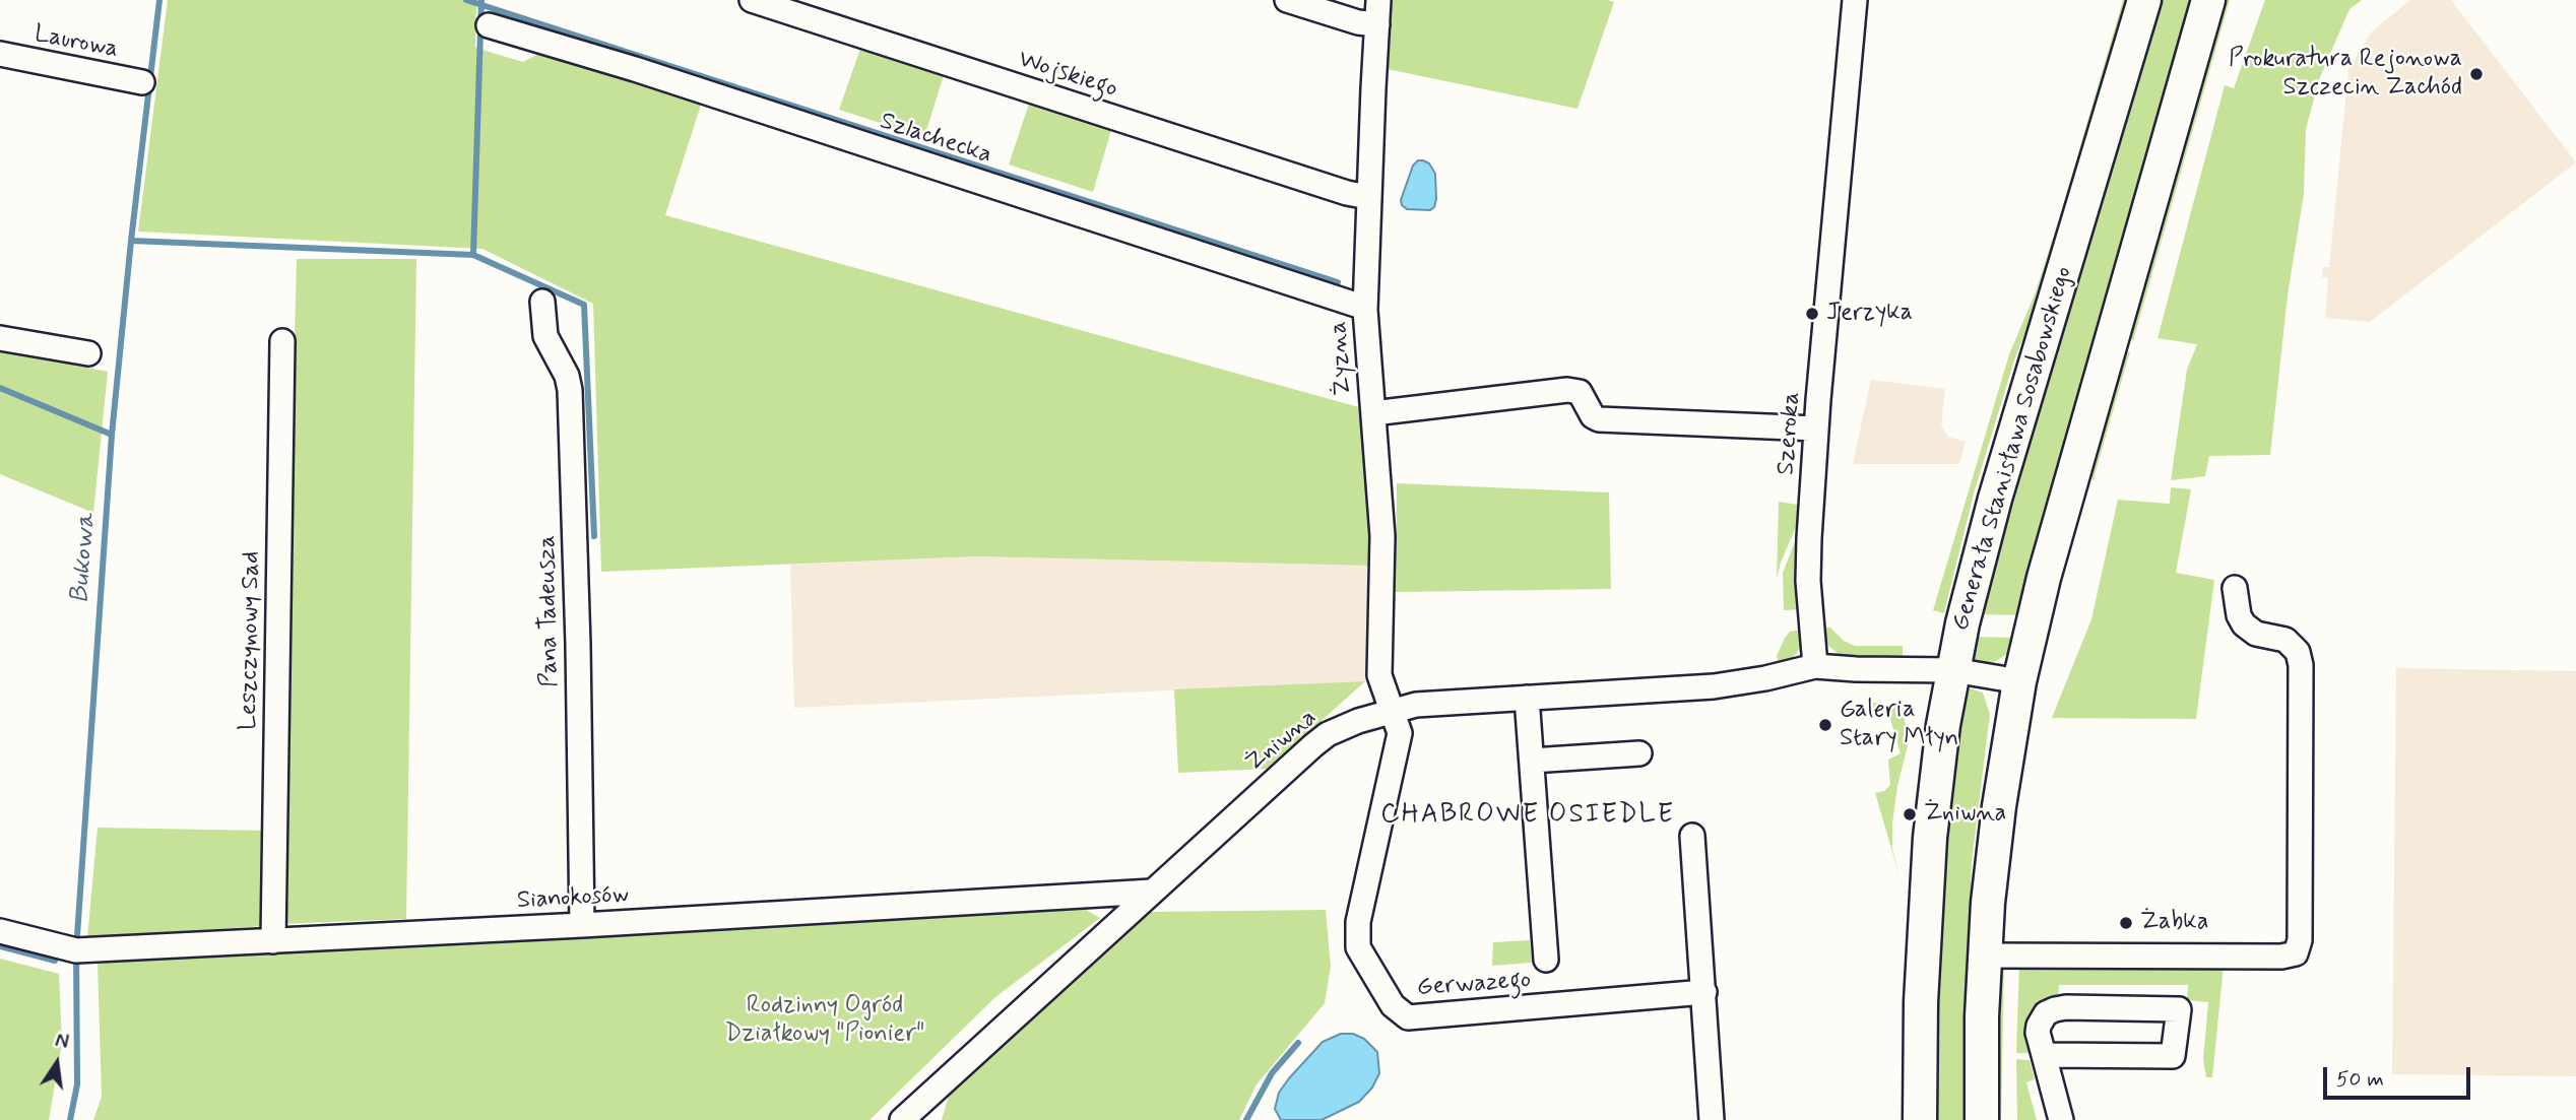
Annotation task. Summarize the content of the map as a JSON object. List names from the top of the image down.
{
  "streets": {
    "main road": ["Generała Stanisława Sosabowskiego"],
    "street": [
      "Laurowa",
      "Wojskiego",
      "Szlachecka",
      "Żyzna",
      "Szeroka",
      "Pana Tadeusza",
      "Leszczynowy Sad",
      "Żniwna",
      "Sianokosów",
      "Gerwazego"
    ]
  },
  "crossings": [
    ["Wojskiego", "Żyzna"],
    ["Szlachecka", "Żyzna"],
    ["Żyzna", "Żniwna"],
    ["Żyzna", "Gerwazego"],
    ["Szeroka", "Żniwna"],
    ["Pana Tadeusza", "Sianokosów"],
    ["Leszczynowy Sad", "Sianokosów"],
    ["Żniwna", "Sianokosów"],
    ["Żniwna", "Gerwazego"]
  ],
  "districts": ["CHABROWE OSIEDLE"],
  "water": ["Bukowa"],
  "parks": ["Rodzinny Ogród Działkowy \"Pionier\""],
  "places": [
    "Prokuratura Rejonowa Szczecin Zachód",
    "Jerzyka",
    "Galeria Stary Młyn",
    "Żniwna",
    "Żabka"
  ],
  "scale_bar": "50 m",
  "north": "top"
}
